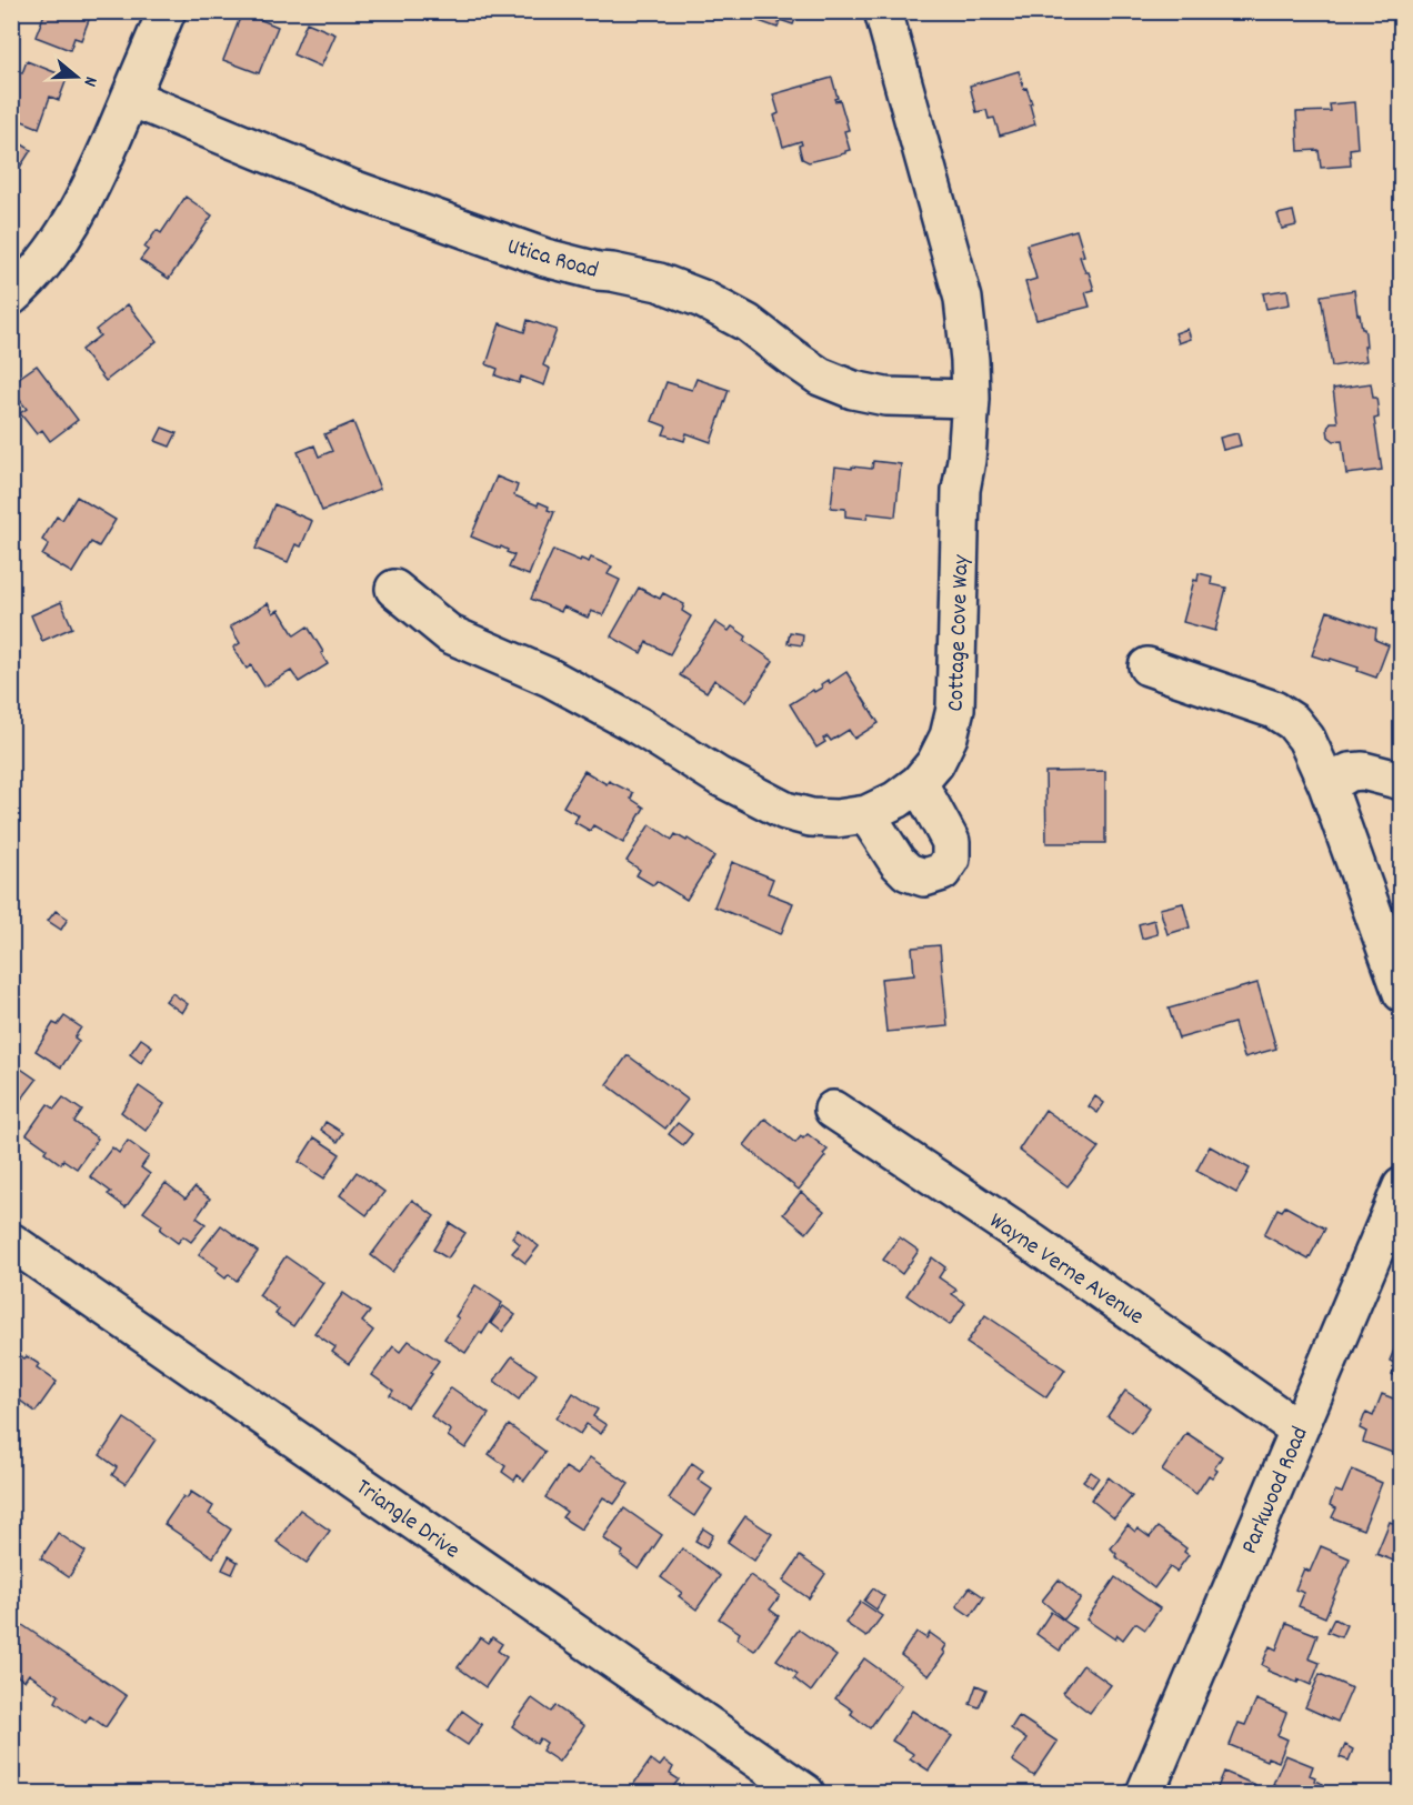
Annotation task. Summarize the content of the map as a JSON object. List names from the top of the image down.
{
  "streets": {
    "street": [
      "Utica Road",
      "Cottage Cove Way",
      "Wayne Verne Avenue",
      "Parkwood Road",
      "Triangle Drive"
    ]
  },
  "crossings": [
    ["Utica Road", "Cottage Cove Way"],
    ["Wayne Verne Avenue", "Parkwood Road"]
  ],
  "north": "right"
}
